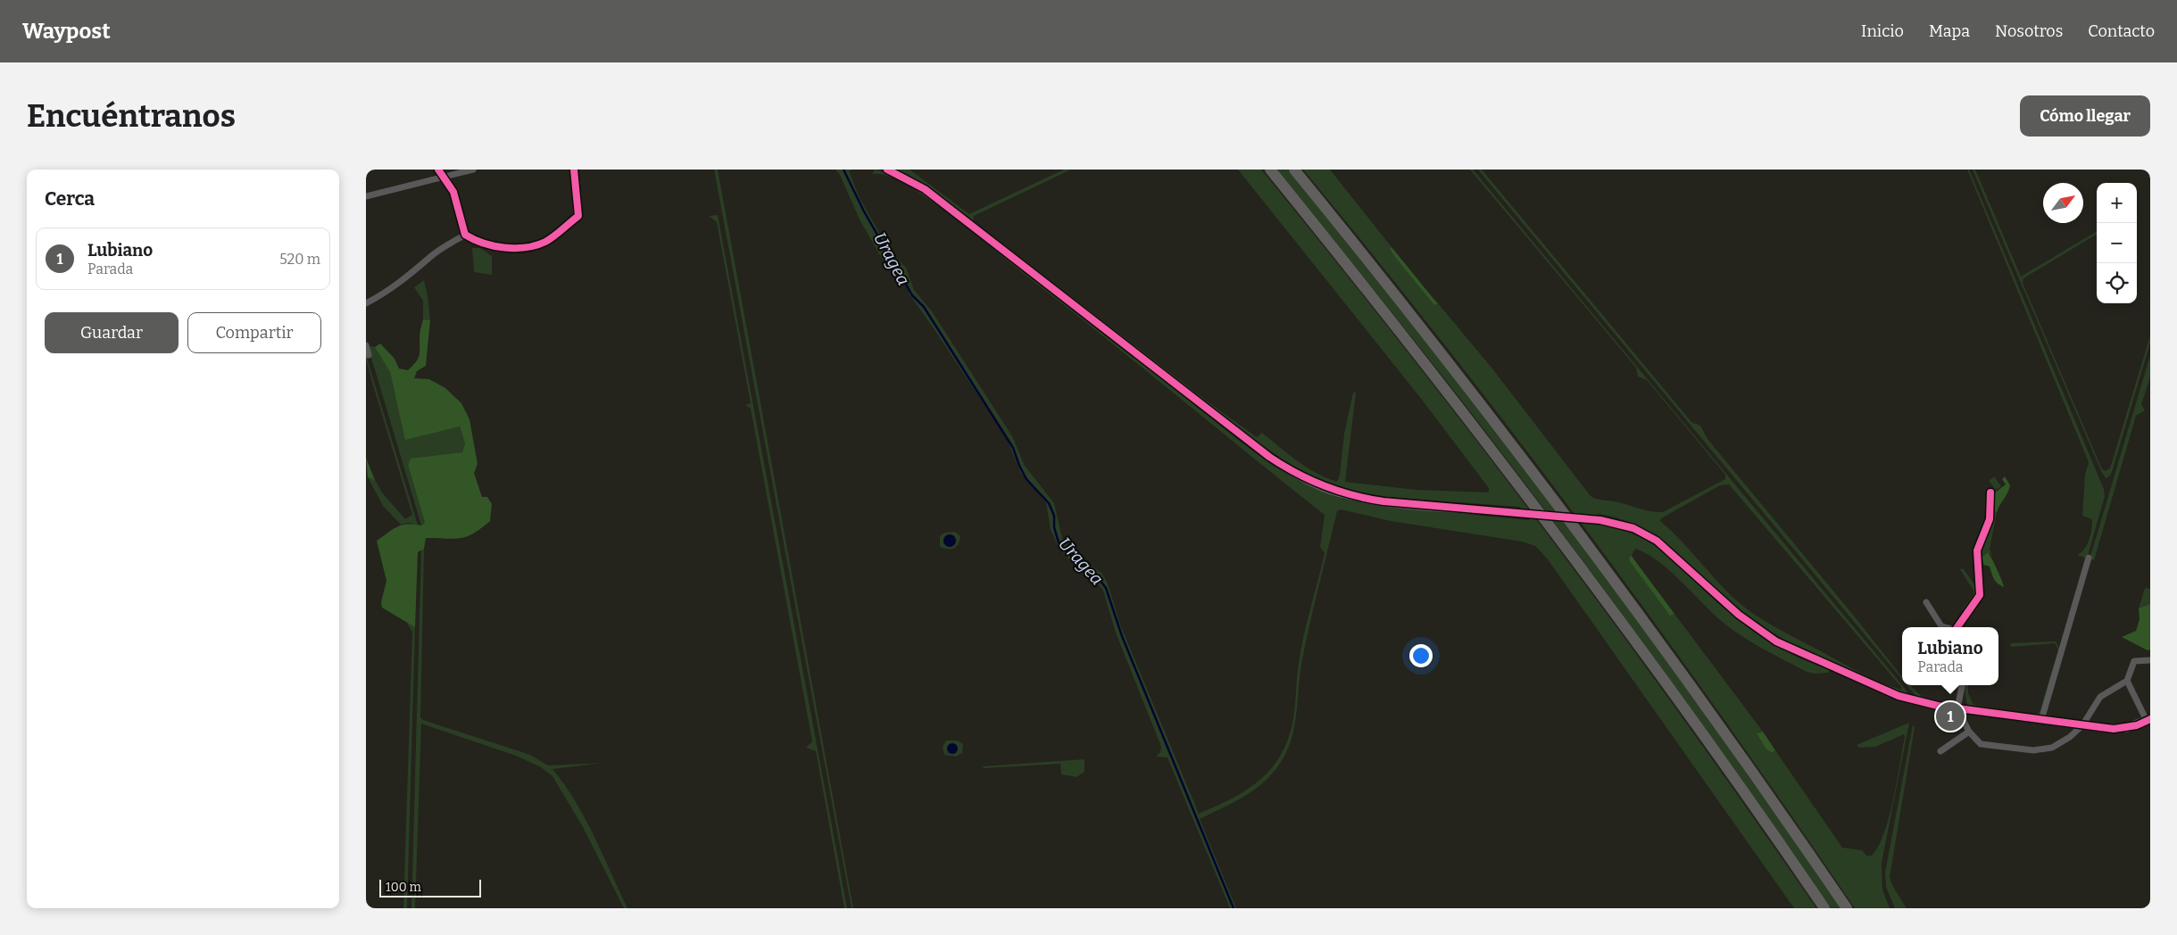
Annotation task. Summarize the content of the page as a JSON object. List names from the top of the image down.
{
  "water": ["Uragea"],
  "scale_bar": "100 m",
  "north": "top right",
  "page": {
    "header": "Waypost",
    "nav": [
      "Inicio",
      "Mapa",
      "Nosotros",
      "Contacto"
    ],
    "buttons": [
      "Cómo llegar",
      ["Guardar", "Compartir"]
    ],
    "title": "Encuéntranos",
    "heading": "Cerca",
    "map_buttons": ["+", "−"],
    "list": [
      {
        "mark": "1",
        "name": "Lubiano",
        "note": "Parada",
        "value": "520 m"
      }
    ],
    "popup": ["Lubiano", "Parada"],
    "pins": "1",
    "scale": "100 m"
  }
}
